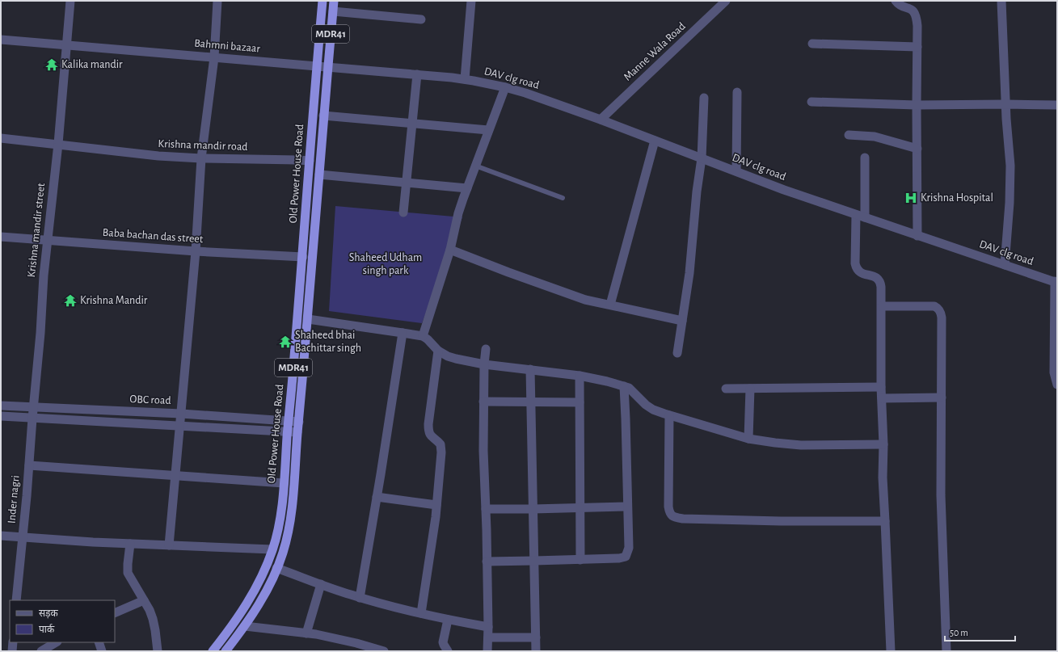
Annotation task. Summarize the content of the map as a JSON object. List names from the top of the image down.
{
  "streets": {
    "highway": ["MDR41", "Old Power House Road"],
    "street": [
      "Bahmni bazaar",
      "Manne Wala Road",
      "DAV clg road",
      "Krishna mandir road",
      "Krishna mandir street",
      "Baba bachan das street",
      "OBC road",
      "Inder nagri"
    ]
  },
  "crossings": [
    ["MDR41", "Bahmni bazaar"],
    ["MDR41", "Old Power House Road"],
    ["Bahmni bazaar", "DAV clg road"],
    ["Bahmni bazaar", "Old Power House Road"],
    ["Bahmni bazaar", "Krishna mandir street"],
    ["Manne Wala Road", "DAV clg road"],
    ["Krishna mandir road", "Old Power House Road"],
    ["Krishna mandir road", "Krishna mandir street"],
    ["Old Power House Road", "Baba bachan das street"],
    ["Old Power House Road", "OBC road"],
    ["Krishna mandir street", "Baba bachan das street"],
    ["Krishna mandir street", "OBC road"],
    ["Krishna mandir street", "Inder nagri"]
  ],
  "parks": ["Shaheed Udham singh park"],
  "places": {
    "temple": ["Kalika mandir", "Krishna Mandir", "Shaheed bhai Bachittar singh"],
    "hospital": ["Krishna Hospital"]
  },
  "legend": ["सड़क", "पार्क"],
  "scale_bar": "50 m"
}
